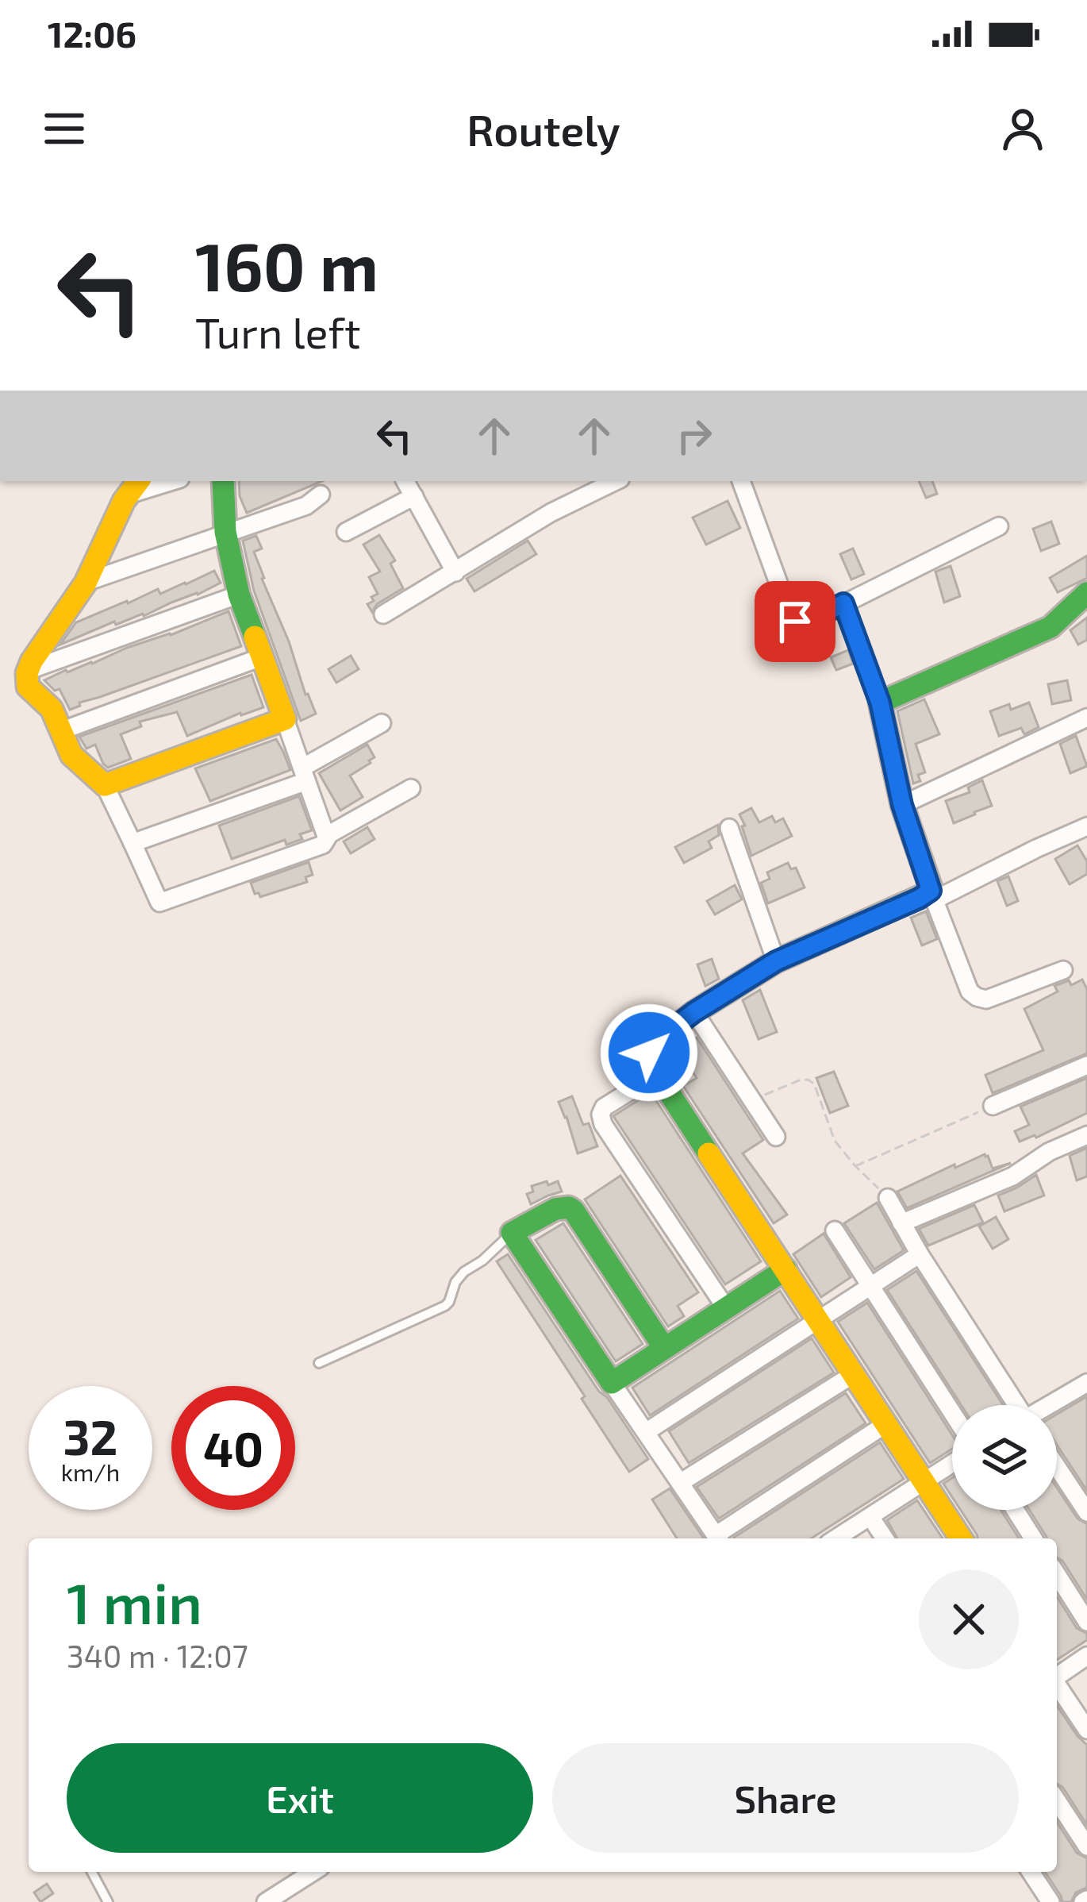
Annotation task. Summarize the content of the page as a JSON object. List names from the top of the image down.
{
  "page": {
    "status": "12:06",
    "header": "Routely",
    "turn": ["160 m", "Turn left"],
    "speed": "32 km/h",
    "limit": "40",
    "heading": ["1 min", "340 m · 12:07"],
    "buttons": ["Exit", "Share"]
  }
}
